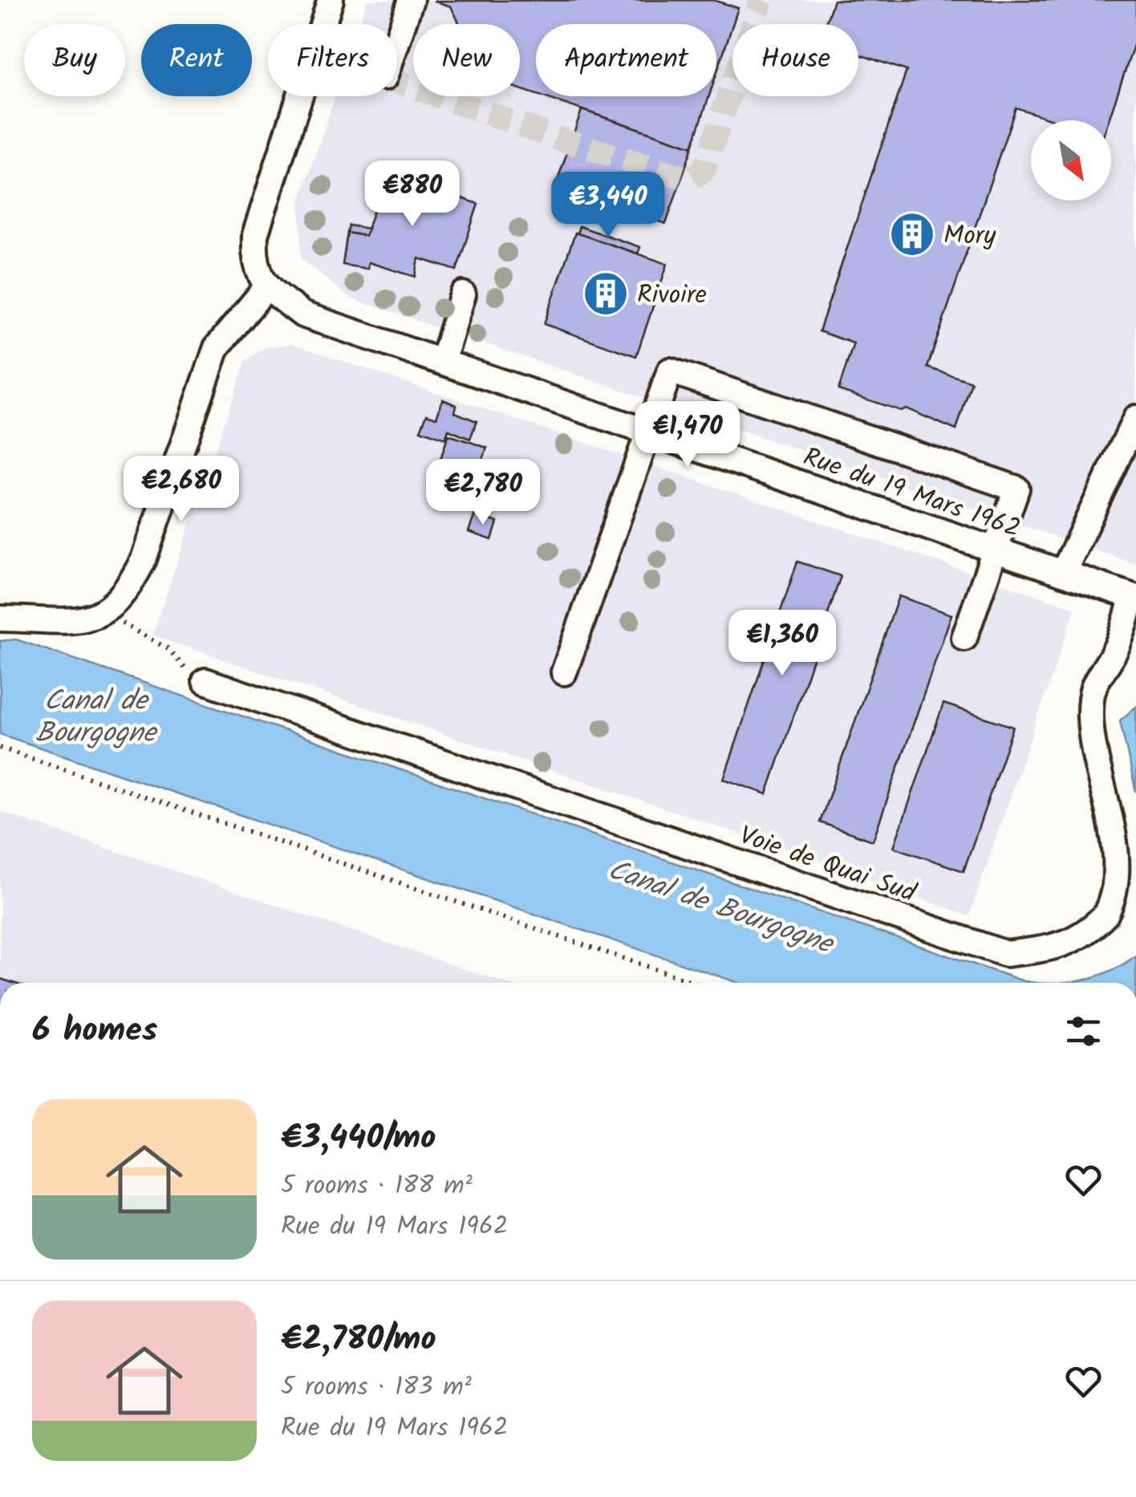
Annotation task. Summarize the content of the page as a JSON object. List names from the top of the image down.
{
  "streets": {
    "street": ["Rue du 19 Mars 1962", "Voie de Quai Sud"]
  },
  "crossings": [
    ["Rue du 19 Mars 1962", "Voie de Quai Sud"]
  ],
  "water": ["Canal de Bourgogne"],
  "places": {
    "building": ["Mory", "Rivoire"]
  },
  "north": "bottom right",
  "page": {
    "chip": [
      "Buy",
      "Rent",
      "Filters",
      "New",
      "Apartment",
      "House"
    ],
    "price": [
      "€880",
      "€3,440",
      "€1,470",
      "€2,680",
      "€2,780",
      "€1,360"
    ],
    "heading": "6 homes",
    "list": [
      {
        "name": "€3,440/mo",
        "note": "5 rooms · 188 m² · Rue du 19 Mars 1962"
      },
      {
        "name": "€2,780/mo",
        "note": "5 rooms · 183 m² · Rue du 19 Mars 1962"
      }
    ]
  }
}
